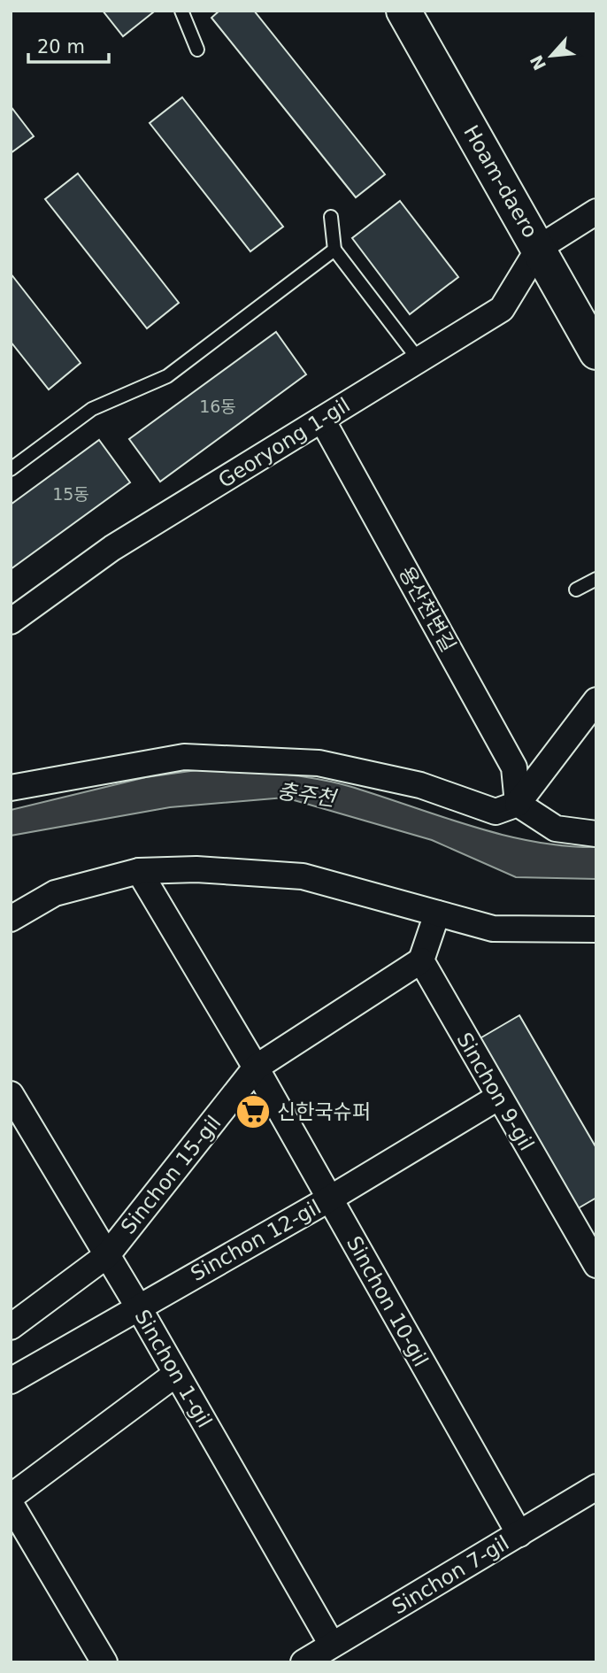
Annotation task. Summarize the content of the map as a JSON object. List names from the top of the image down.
{
  "streets": {
    "street": [
      "Hoam-daero",
      "Georyong 1-gil",
      "용산천변길",
      "Sinchon 9-gil",
      "Sinchon 15-gil",
      "Sinchon 12-gil",
      "Sinchon 10-gil",
      "Sinchon 1-gil",
      "Sinchon 7-gil"
    ]
  },
  "crossings": [
    ["Hoam-daero", "Georyong 1-gil"],
    ["Georyong 1-gil", "용산천변길"],
    ["Sinchon 9-gil", "Sinchon 15-gil"],
    ["Sinchon 9-gil", "Sinchon 12-gil"],
    ["Sinchon 15-gil", "Sinchon 10-gil"],
    ["Sinchon 15-gil", "Sinchon 1-gil"],
    ["Sinchon 12-gil", "Sinchon 10-gil"],
    ["Sinchon 12-gil", "Sinchon 1-gil"],
    ["Sinchon 10-gil", "Sinchon 7-gil"],
    ["Sinchon 1-gil", "Sinchon 7-gil"]
  ],
  "water": ["충주천"],
  "places": {
    "supermarket": ["신한국슈퍼"]
  },
  "house_numbers": ["16동", "15동"],
  "scale_bar": "20 m",
  "north": "bottom left"
}
